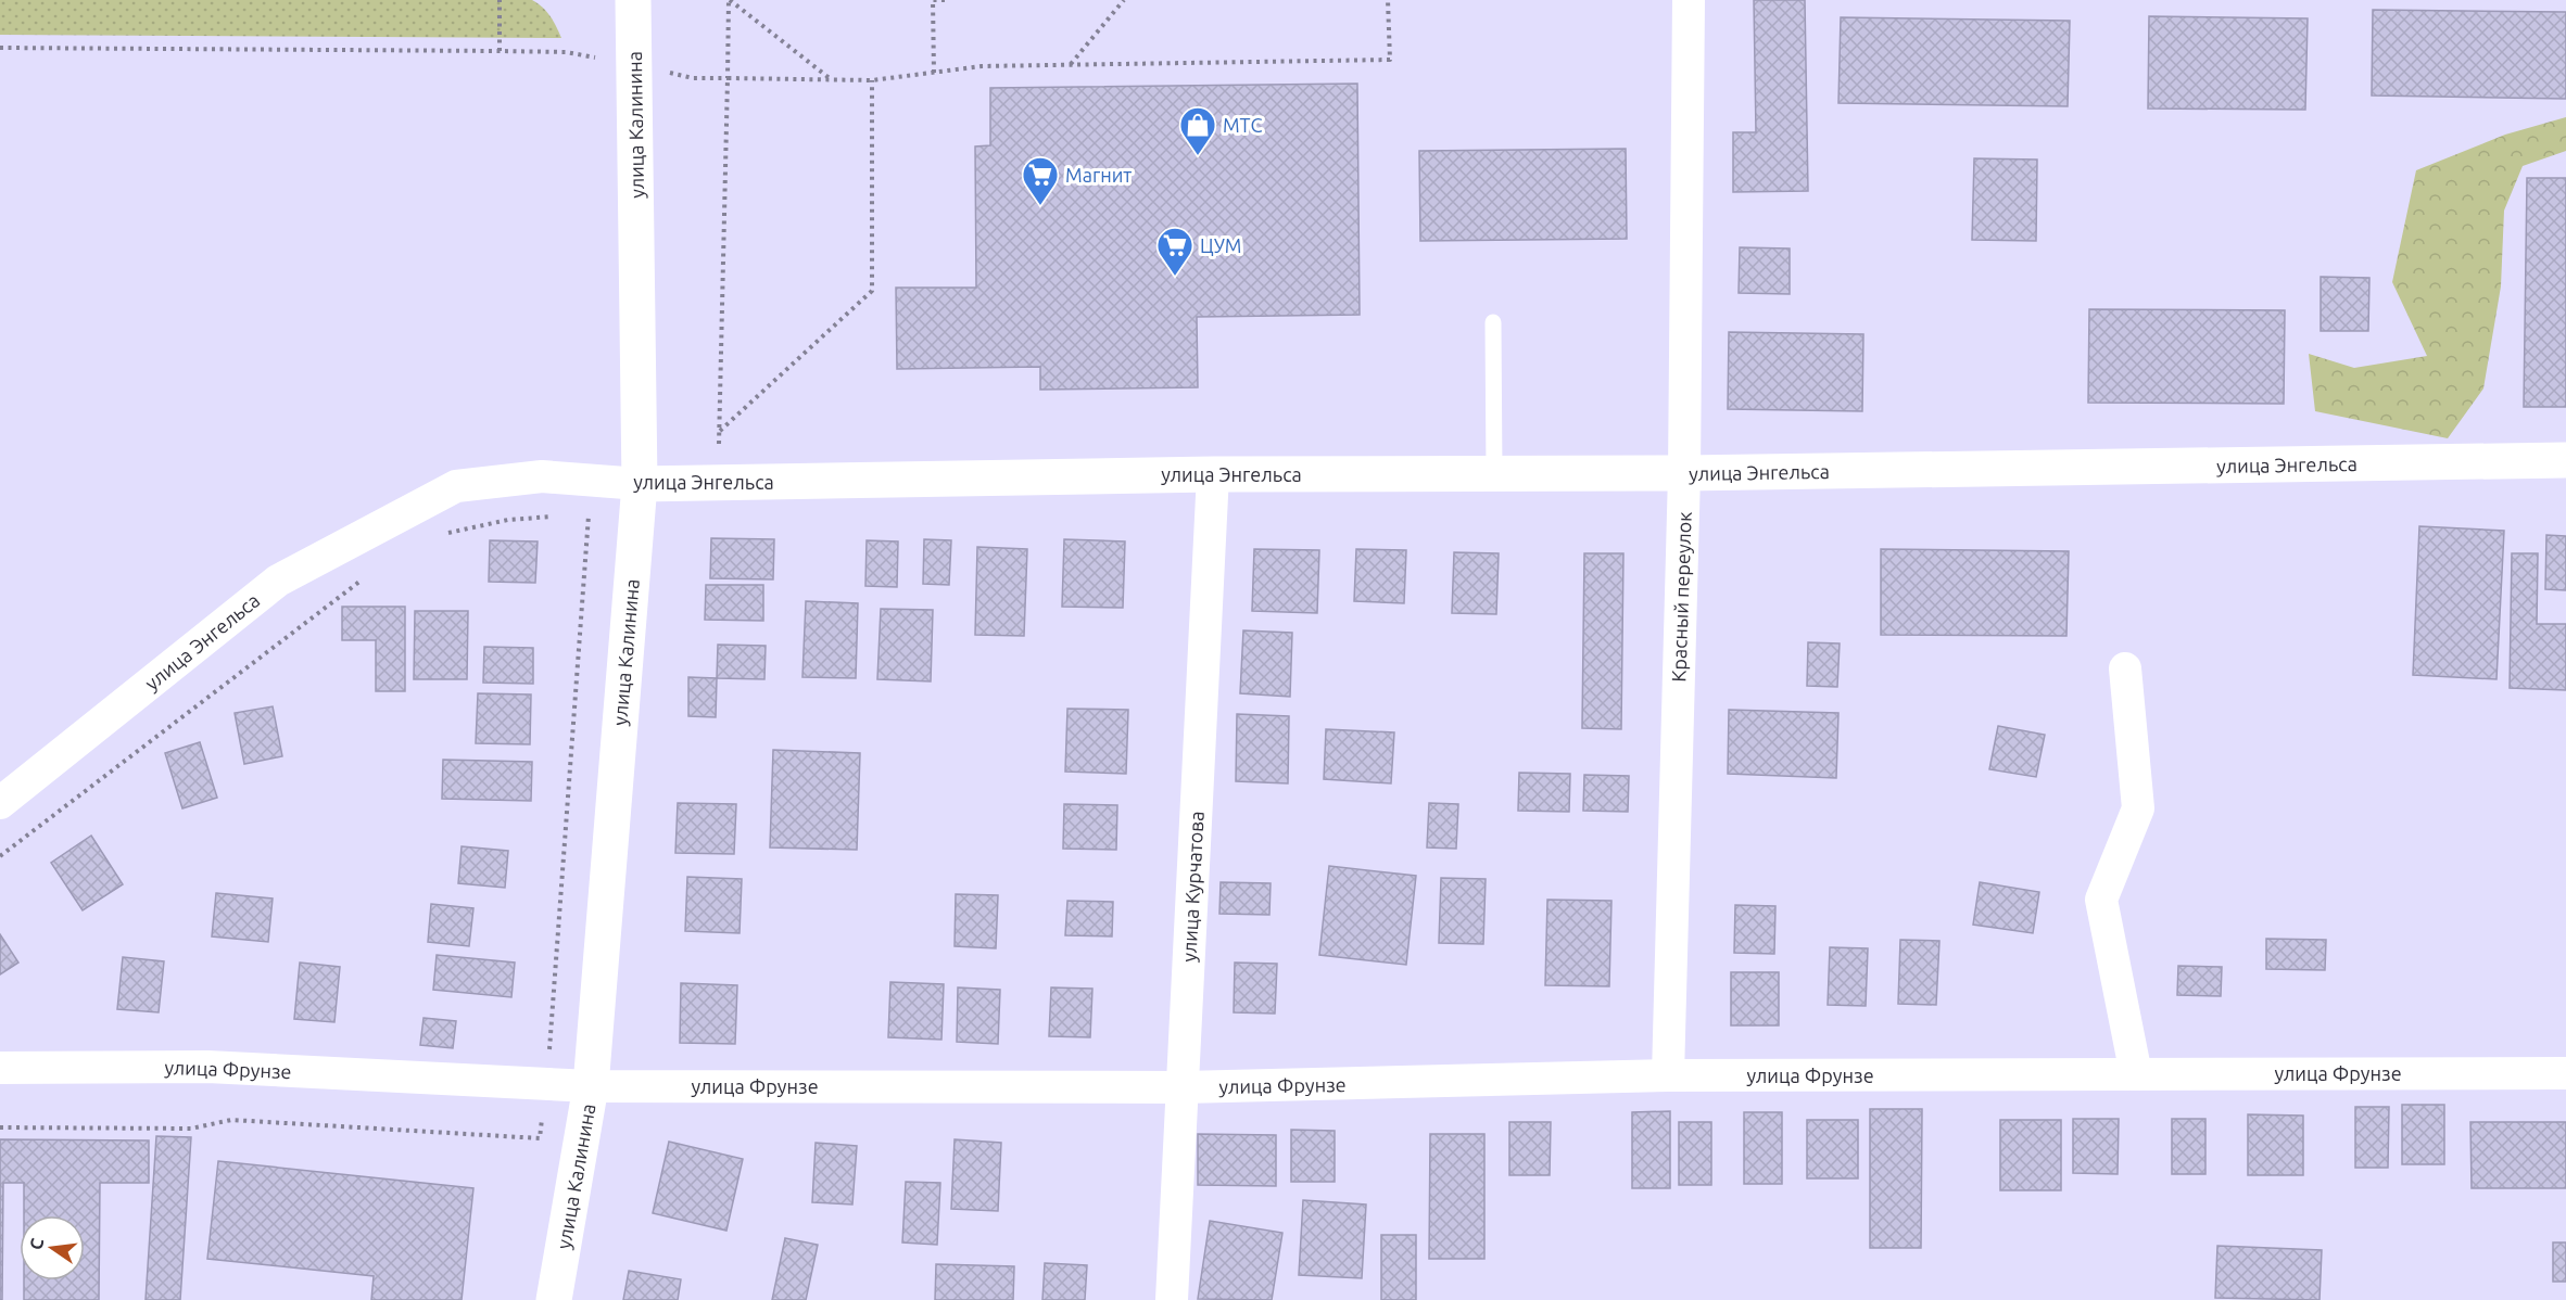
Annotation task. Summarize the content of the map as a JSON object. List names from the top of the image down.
{
  "streets": {
    "main road": ["улица Калинина", "улица Энгельса"],
    "street": ["Красный переулок", "улица Курчатова", "улица Фрунзе"]
  },
  "crossings": [
    ["улица Калинина", "улица Энгельса"],
    ["улица Калинина", "улица Фрунзе"],
    ["улица Энгельса", "Красный переулок"],
    ["улица Энгельса", "улица Курчатова"],
    ["Красный переулок", "улица Фрунзе"],
    ["улица Курчатова", "улица Фрунзе"]
  ],
  "places": {
    "shop": ["МТС"],
    "supermarket": ["Магнит", "ЦУМ"]
  },
  "north": "left"
}
